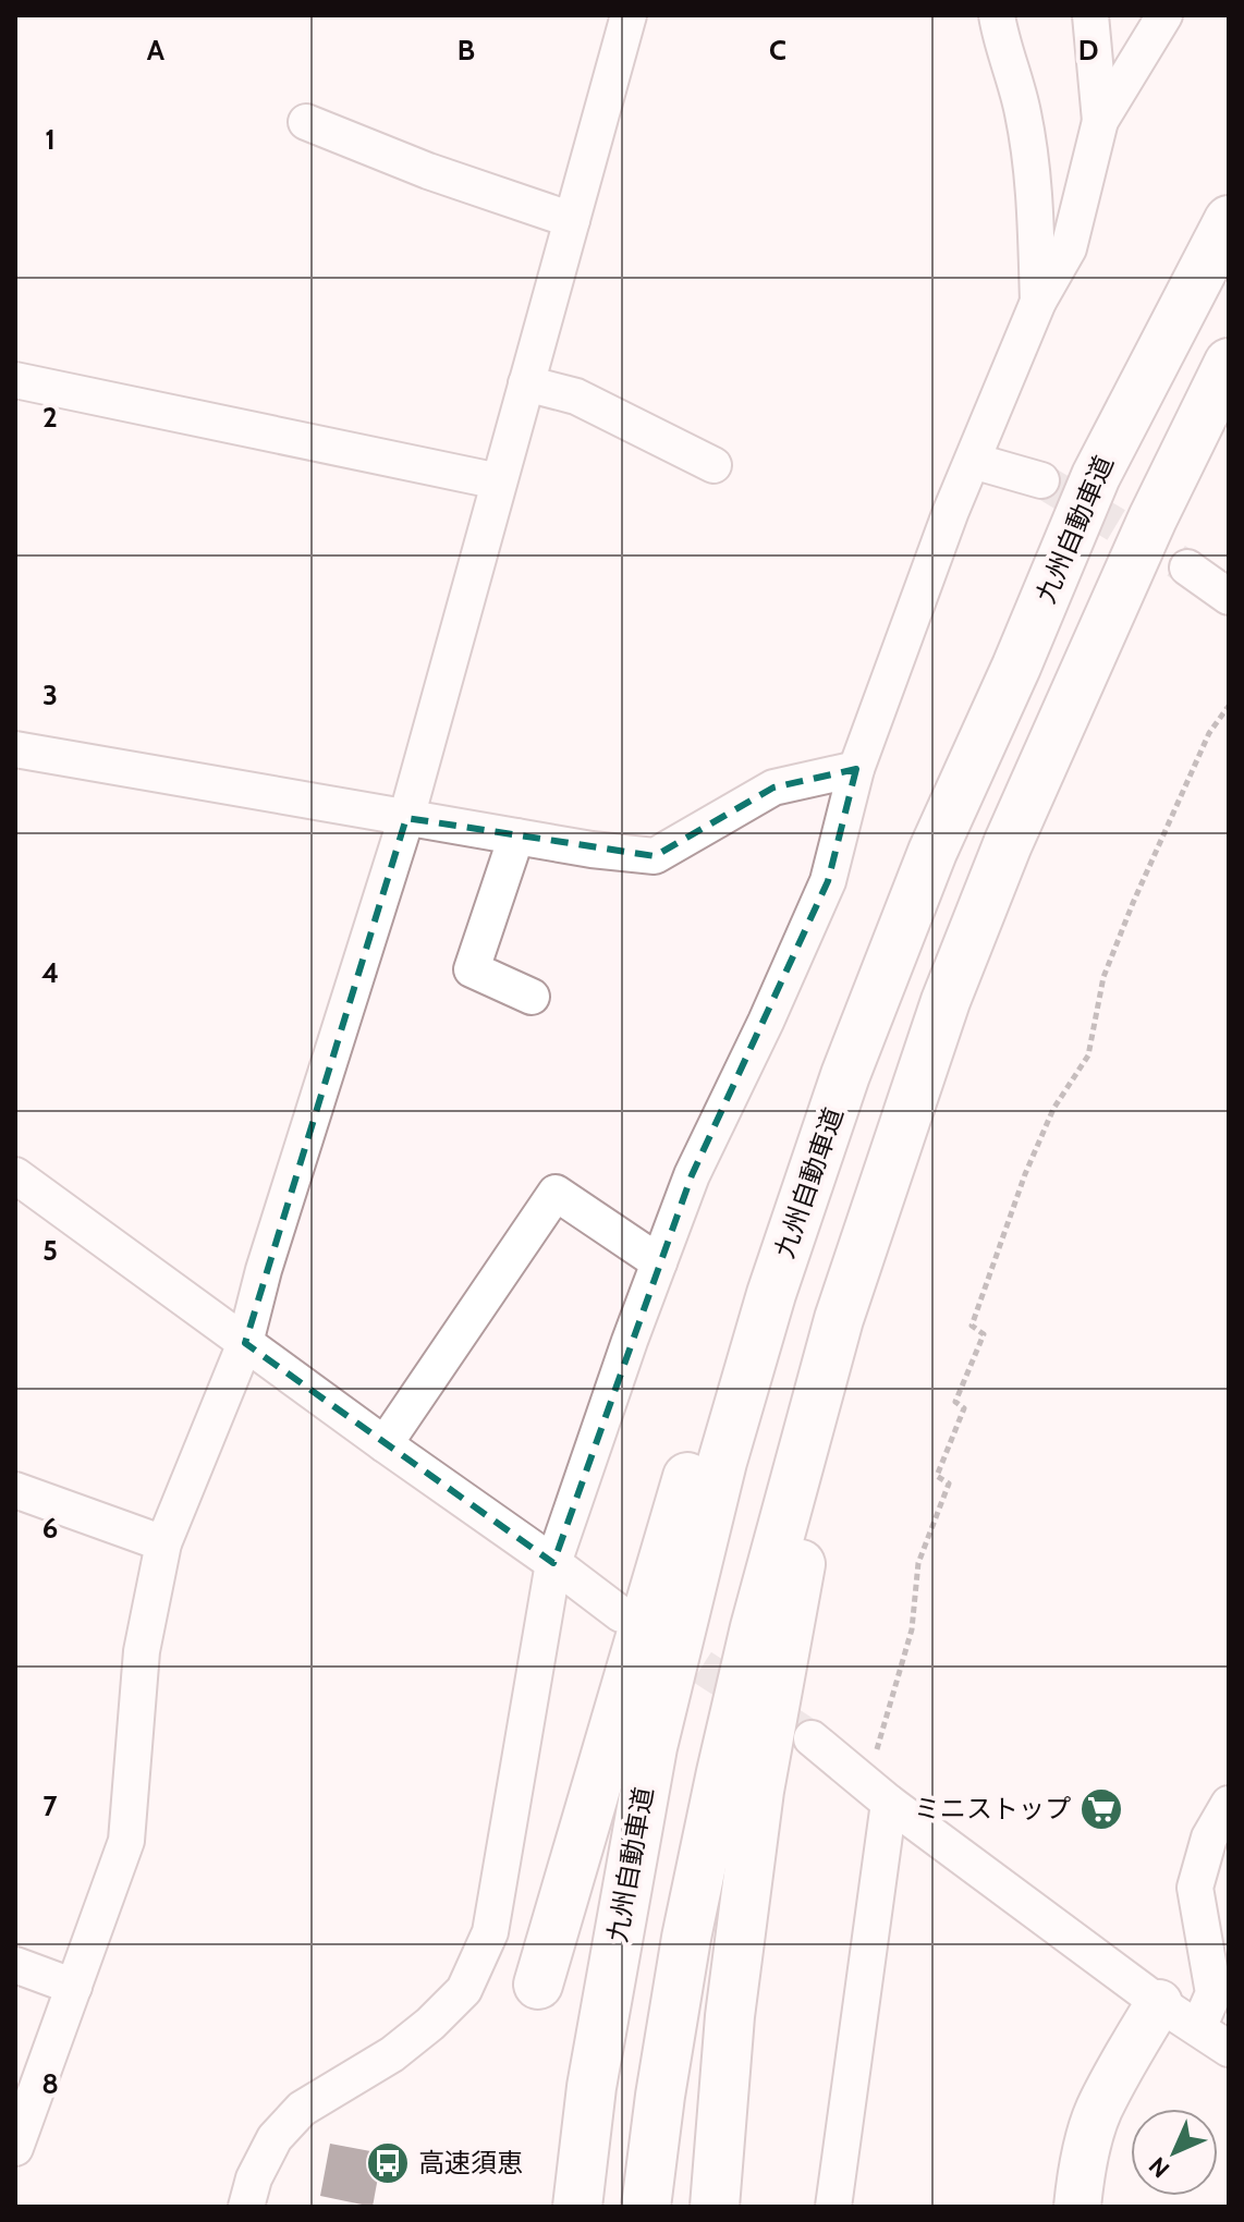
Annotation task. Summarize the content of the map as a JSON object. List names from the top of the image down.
{
  "streets": {
    "highway": ["九州自動車道"]
  },
  "places": {
    "supermarket": ["ミニストップ"],
    "bus stop": ["高速須恵"]
  },
  "north": "bottom left",
  "grid": {
    "columns": [
      "A",
      "B",
      "C",
      "D"
    ],
    "rows": [
      "1",
      "2",
      "3",
      "4",
      "5",
      "6",
      "7",
      "8"
    ]
  }
}
